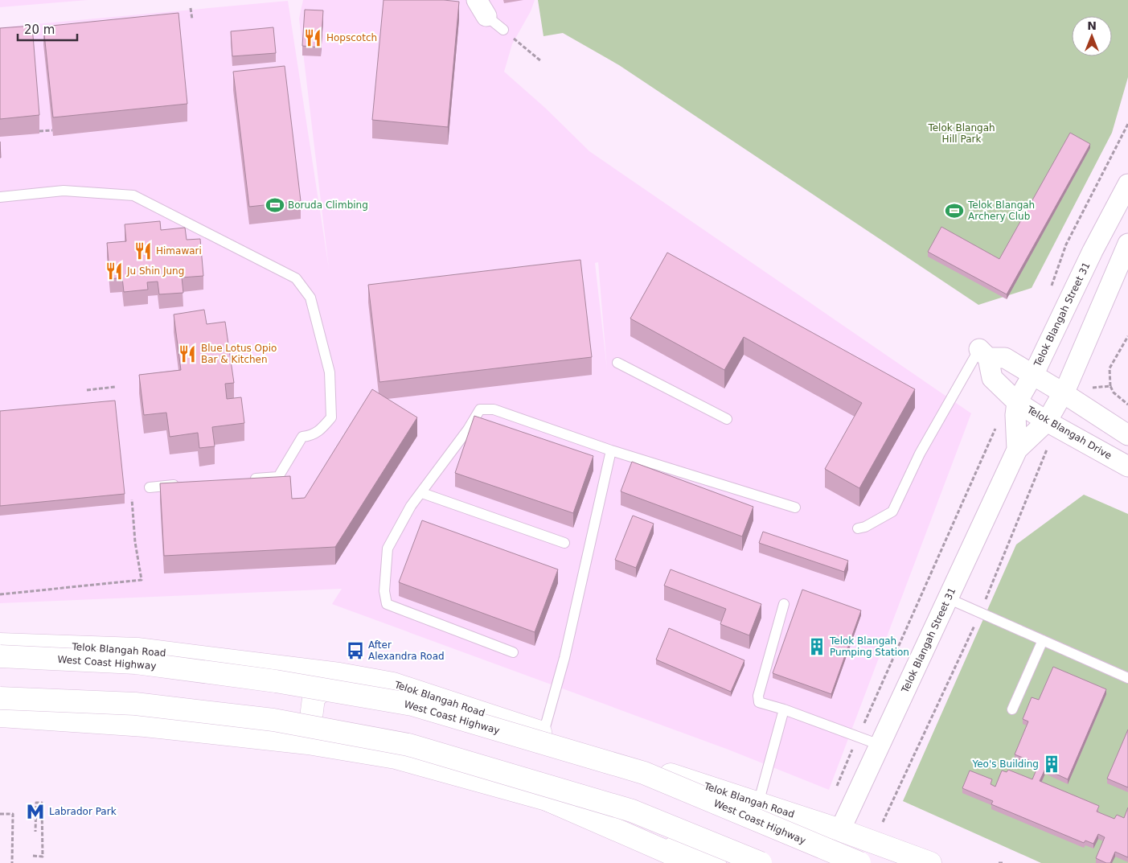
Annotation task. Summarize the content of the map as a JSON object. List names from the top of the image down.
{
  "streets": {
    "main road": ["Telok Blangah Road", "West Coast Highway"],
    "street": ["Telok Blangah Street 31", "Telok Blangah Drive"]
  },
  "crossings": [
    ["Telok Blangah Street 31", "Telok Blangah Drive"],
    ["Telok Blangah Street 31", "Telok Blangah Road"]
  ],
  "parks": ["Telok Blangah Hill Park"],
  "places": {
    "restaurant": [
      "Hopscotch",
      "Himawari",
      "Ju Shin Jung",
      "Blue Lotus Opio Bar & Kitchen"
    ],
    "sports": ["Boruda Climbing", "Telok Blangah Archery Club"],
    "building": ["Telok Blangah Pumping Station", "Yeo's Building"],
    "bus stop": ["After Alexandra Road"],
    "metro station": ["Labrador Park"]
  },
  "scale_bar": "20 m",
  "north": "top"
}
